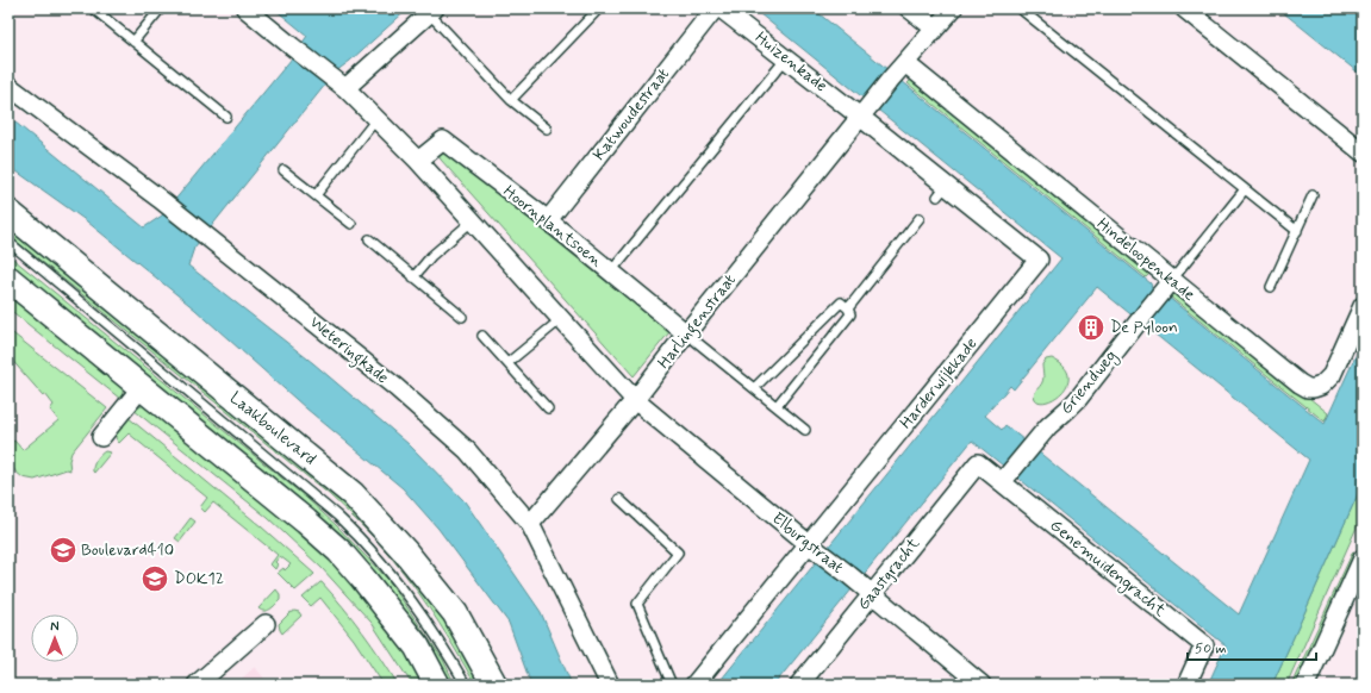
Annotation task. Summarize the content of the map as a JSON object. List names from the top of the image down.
{
  "streets": {
    "main road": ["Laakboulevard"],
    "street": [
      "Huizenkade",
      "Katwoudestraat",
      "Hoornplantsoen",
      "Hindeloopenkade",
      "Harlingenstraat",
      "Weteringkade",
      "Griendweg",
      "Harderwijkkade",
      "Elburgstraat",
      "Genemuidengracht",
      "Gaastgracht"
    ]
  },
  "crossings": [
    ["Huizenkade", "Harlingenstraat"],
    ["Huizenkade", "Harderwijkkade"],
    ["Katwoudestraat", "Hoornplantsoen"],
    ["Hoornplantsoen", "Harlingenstraat"],
    ["Hindeloopenkade", "Griendweg"],
    ["Harlingenstraat", "Weteringkade"],
    ["Harlingenstraat", "Harderwijkkade"],
    ["Harlingenstraat", "Elburgstraat"],
    ["Griendweg", "Genemuidengracht"],
    ["Harderwijkkade", "Elburgstraat"],
    ["Elburgstraat", "Gaastgracht"],
    ["Genemuidengracht", "Gaastgracht"]
  ],
  "places": {
    "building": ["De Pyloon"],
    "school or university": ["Boulevard410", "DOK12"]
  },
  "scale_bar": "50 m",
  "north": "top"
}
